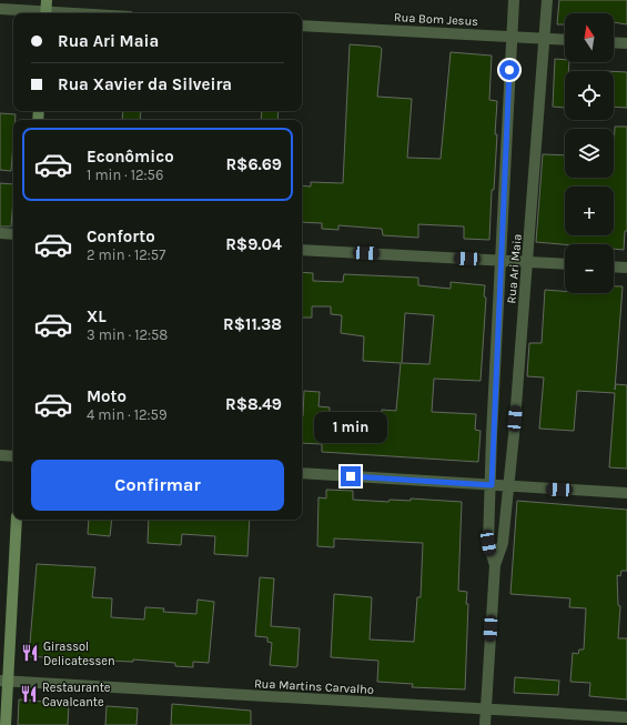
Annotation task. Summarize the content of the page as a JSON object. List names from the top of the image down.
{
  "streets": {
    "street": ["Rua Bom Jesus", "Rua Ari Maia", "Rua Martins Carvalho"]
  },
  "crossings": [
    ["Rua Bom Jesus", "Rua Ari Maia"],
    ["Rua Ari Maia", "Rua Martins Carvalho"]
  ],
  "places": {
    "restaurant": ["Girassol Delicatessen", "Restaurante Cavalcante"]
  },
  "north": "top",
  "page": {
    "map_buttons": ["+", "−"],
    "banner": ["Rua Ari Maia", "Rua Xavier da Silveira"],
    "list": [
      {
        "name": "Econômico",
        "note": "1 min · 12:56",
        "value": "R$6.69"
      },
      {
        "name": "Conforto",
        "note": "2 min · 12:57",
        "value": "R$9.04"
      },
      {
        "name": "XL",
        "note": "3 min · 12:58",
        "value": "R$11.38"
      },
      {
        "name": "Moto",
        "note": "4 min · 12:59",
        "value": "R$8.49"
      }
    ],
    "bubble": "1 min",
    "buttons": "Confirmar"
  }
}
